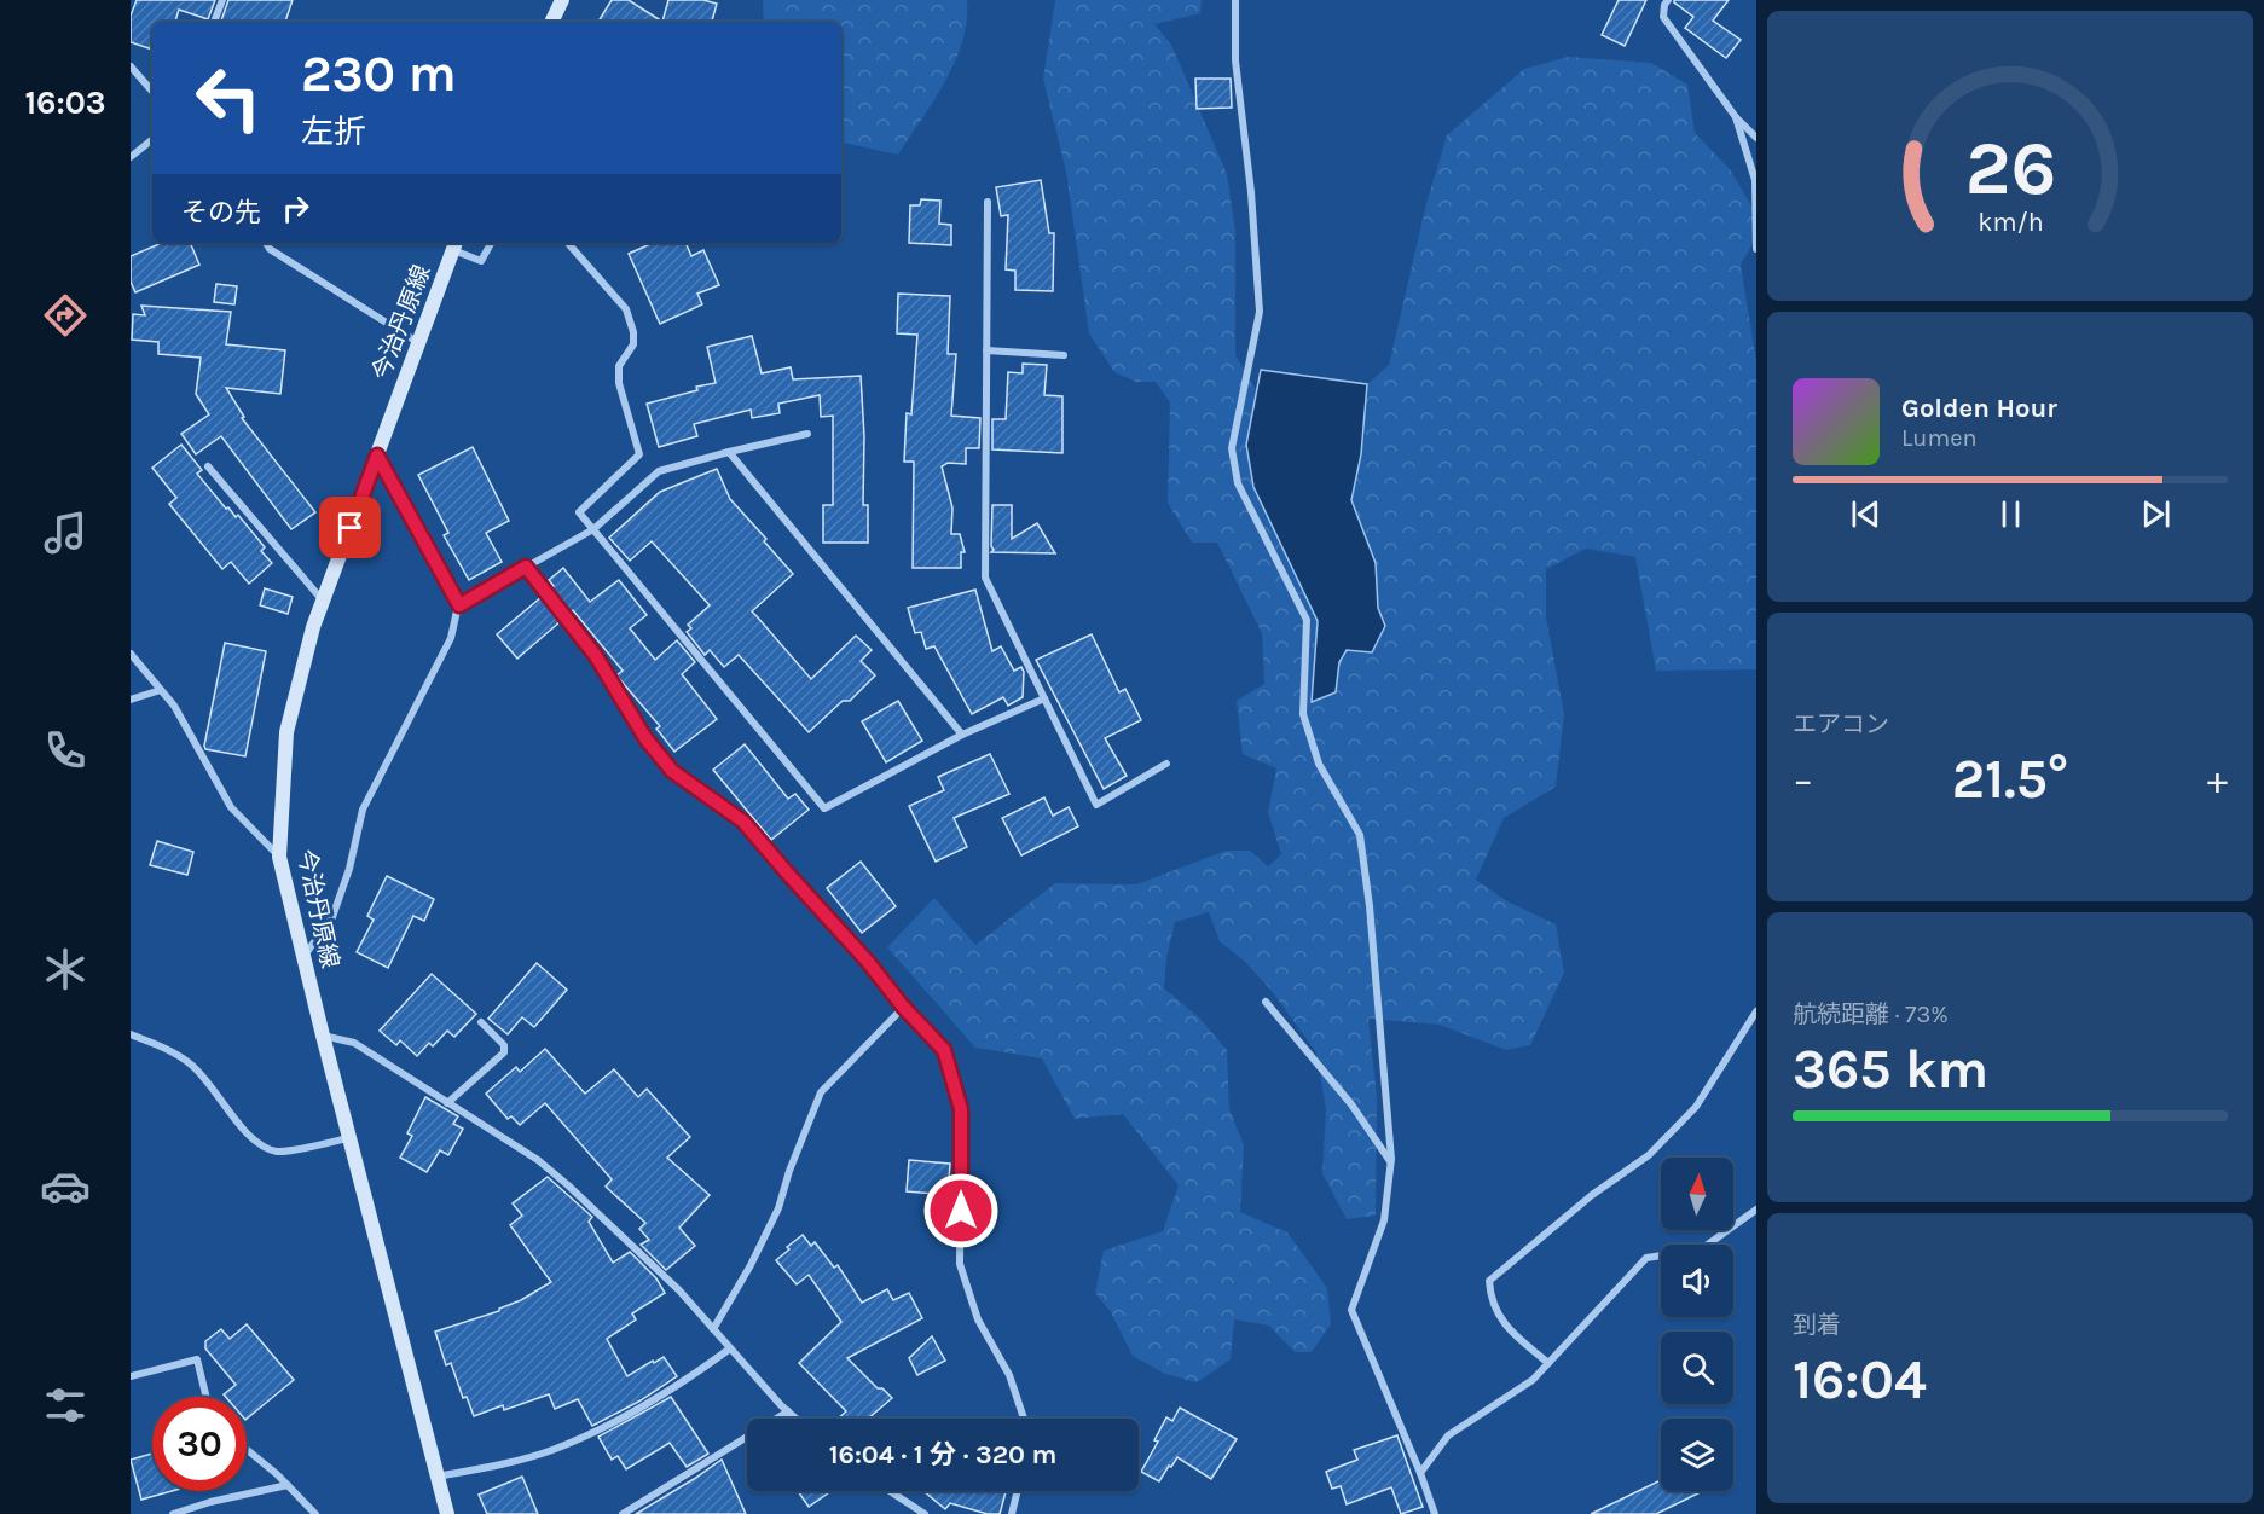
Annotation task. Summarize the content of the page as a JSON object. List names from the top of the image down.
{
  "streets": {
    "main road": ["今治丹原線"]
  },
  "north": "top",
  "page": {
    "tabs": "16:03",
    "turn": ["230 m", "左折"],
    "then": "その先",
    "song": ["Golden Hour", "Lumen"],
    "tile": [
      "エアコン",
      ["航続距離 · 73%", "365 km"],
      ["到着", "16:04"]
    ],
    "heat": ["−", "21.5°", "+"],
    "limit": "30",
    "trip": "16:04 · 1 分 · 320 m",
    "gauge": ["26", "km/h"]
  }
}
